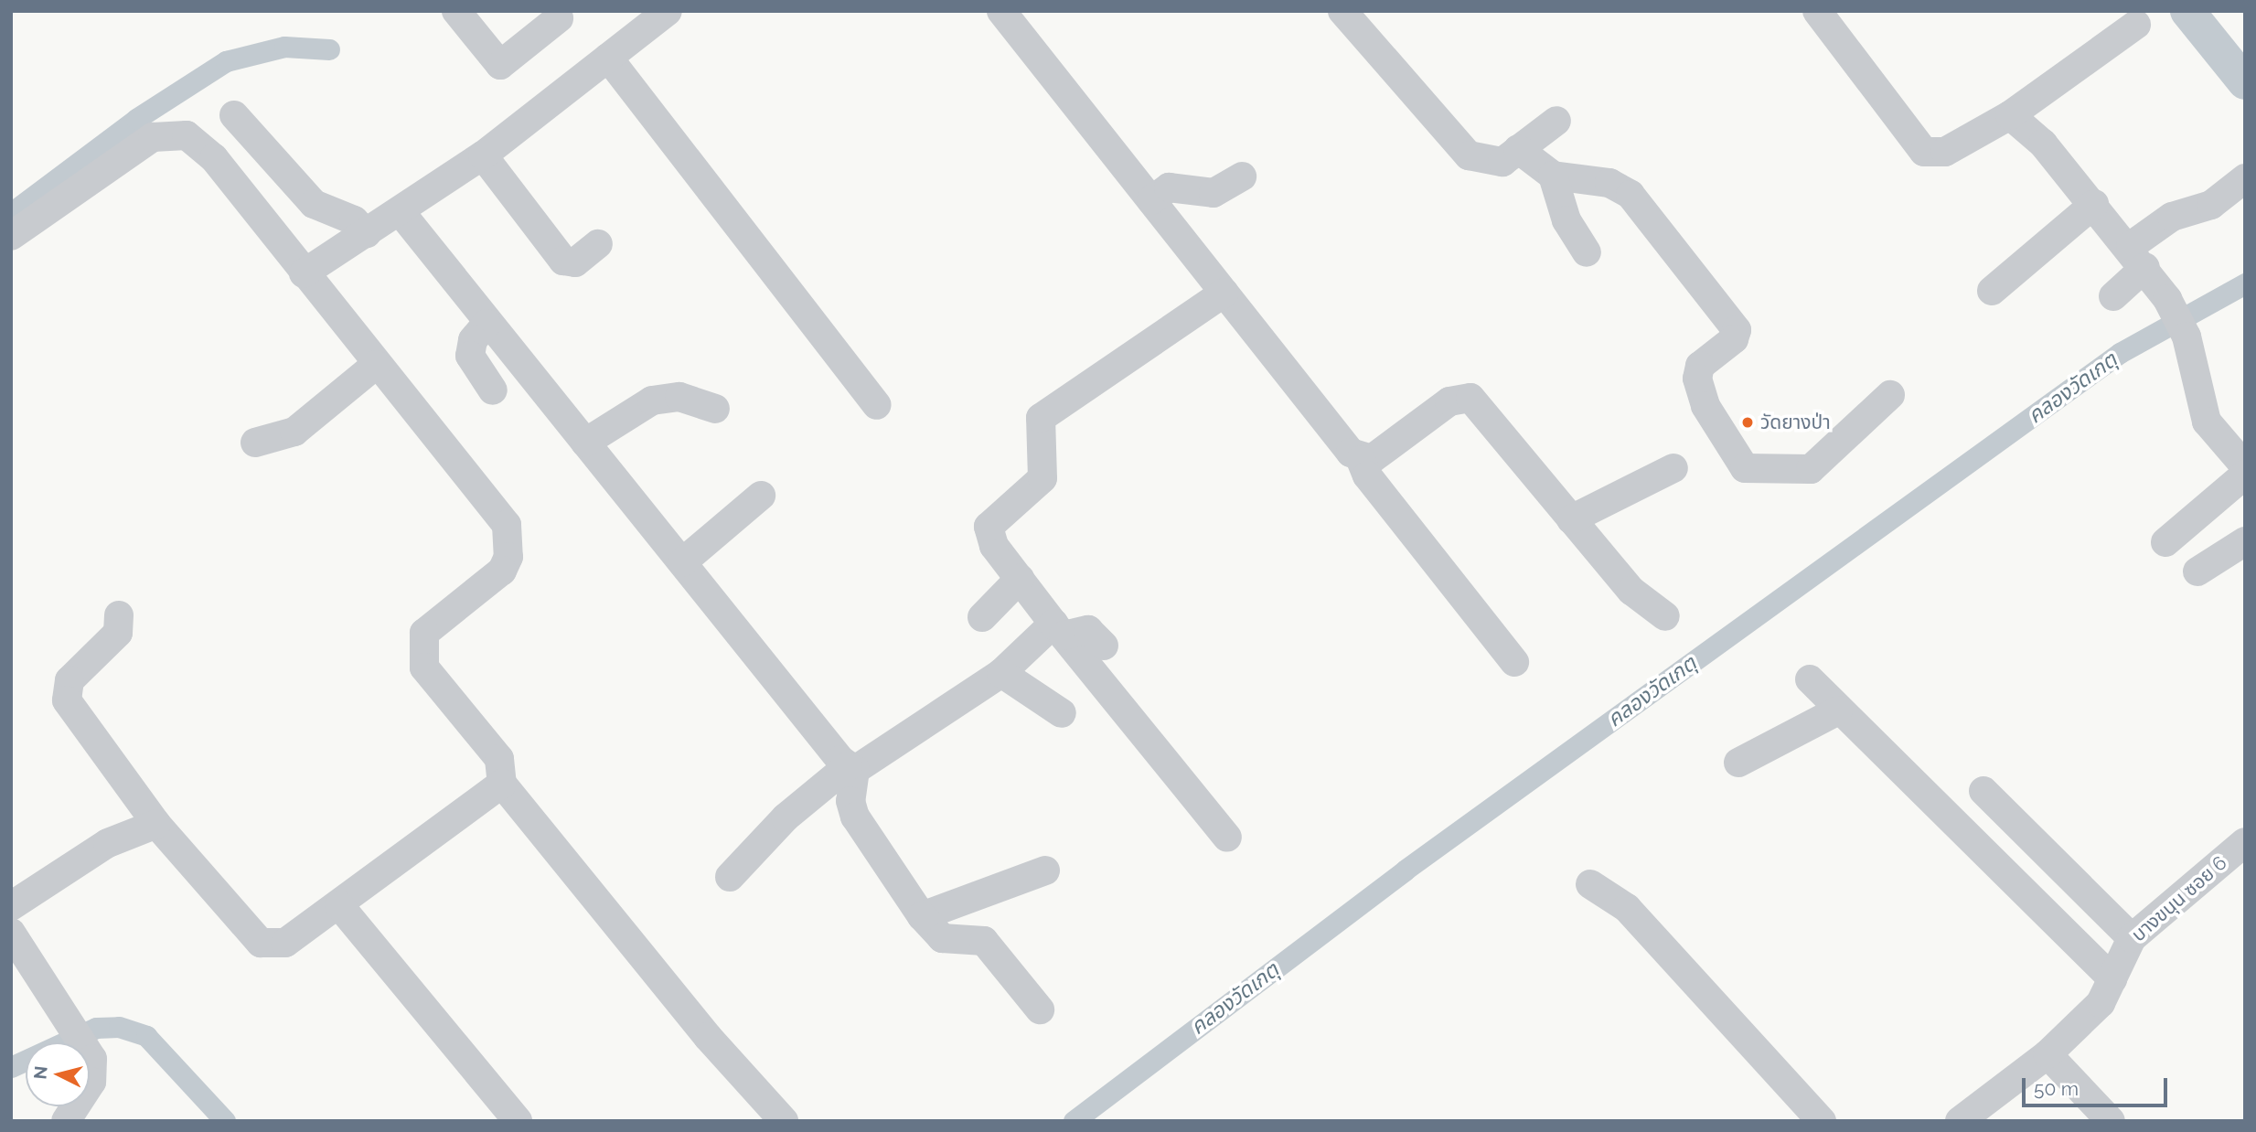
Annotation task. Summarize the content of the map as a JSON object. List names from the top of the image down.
{
  "streets": {
    "street": ["บางขนุน ซอย 6"]
  },
  "water": ["คลองวัดเกตุ"],
  "places": ["วัดยางป่า"],
  "scale_bar": "50 m",
  "north": "left"
}
